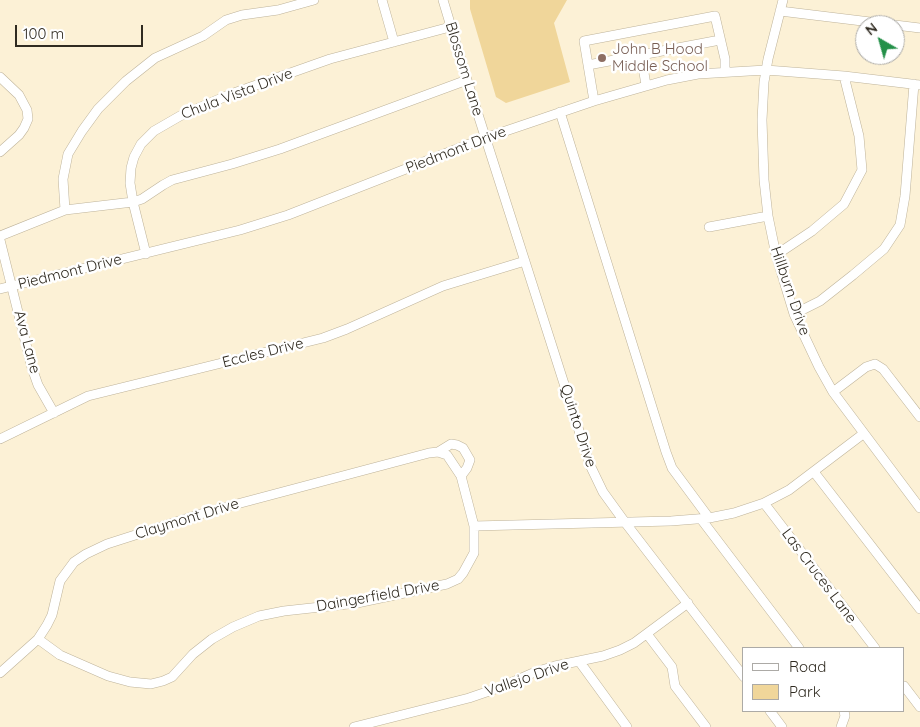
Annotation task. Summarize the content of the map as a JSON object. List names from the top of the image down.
{
  "streets": {
    "street": [
      "Blossom Lane",
      "Chula Vista Drive",
      "Piedmont Drive",
      "Hillburn Drive",
      "Ava Lane",
      "Eccles Drive",
      "Quinto Drive",
      "Claymont Drive",
      "Las Cruces Lane",
      "Daingerfield Drive",
      "Vallejo Drive"
    ]
  },
  "crossings": [
    ["Blossom Lane", "Chula Vista Drive"],
    ["Blossom Lane", "Piedmont Drive"],
    ["Blossom Lane", "Quinto Drive"],
    ["Chula Vista Drive", "Piedmont Drive"],
    ["Piedmont Drive", "Hillburn Drive"],
    ["Piedmont Drive", "Ava Lane"],
    ["Piedmont Drive", "Quinto Drive"],
    ["Ava Lane", "Eccles Drive"],
    ["Eccles Drive", "Quinto Drive"],
    ["Quinto Drive", "Vallejo Drive"],
    ["Claymont Drive", "Daingerfield Drive"]
  ],
  "places": ["John B Hood Middle School"],
  "legend": ["Road", "Park"],
  "scale_bar": "100 m",
  "north": "top left"
}
